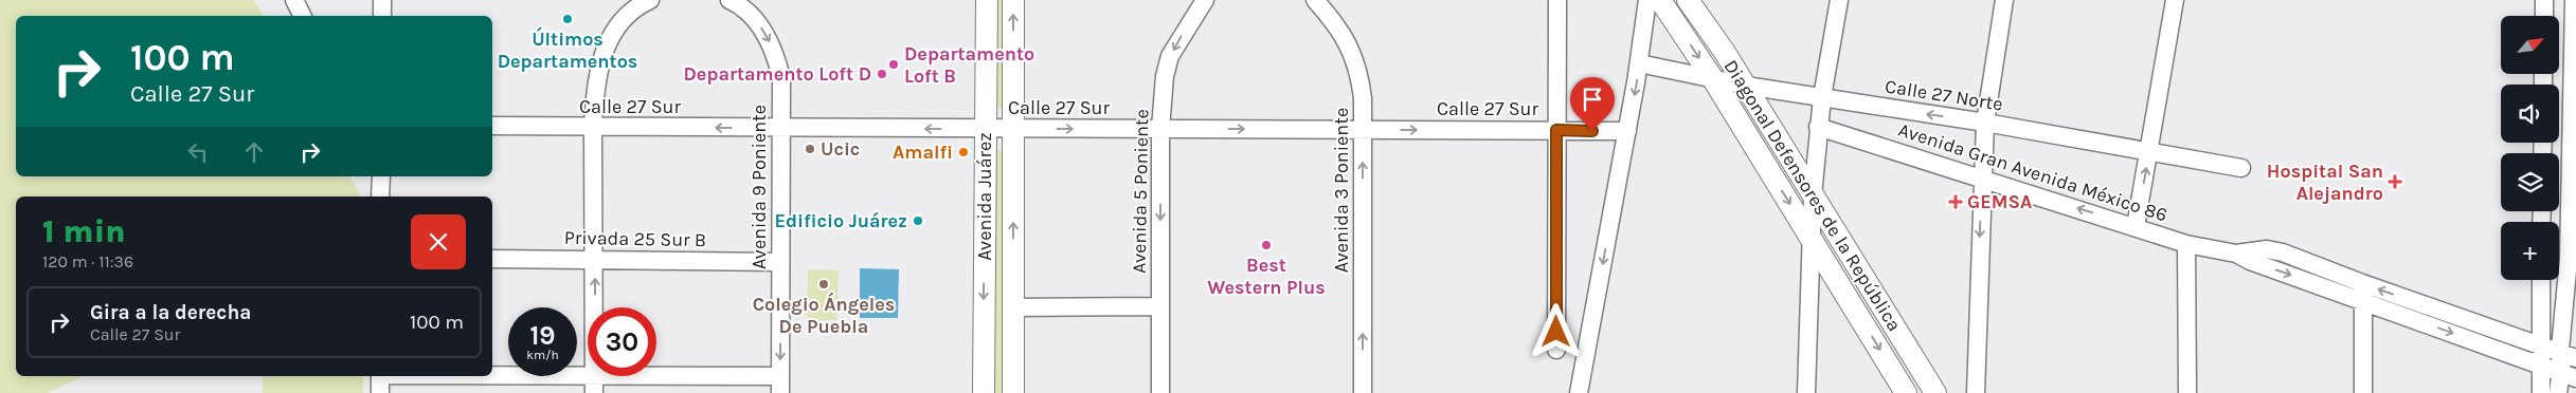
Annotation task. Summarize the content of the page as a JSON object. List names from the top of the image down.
{
  "streets": {
    "main road": ["Diagonal Defensores de la República", "Avenida Juárez"],
    "street": [
      "Calle 27 Norte",
      "Calle 27 Sur",
      "Avenida Gran Avenida México 86",
      "Avenida 9 Poniente",
      "Avenida 3 Poniente",
      "Avenida 5 Poniente",
      "Privada 25 Sur B"
    ]
  },
  "crossings": [
    ["Calle 27 Norte", "Diagonal Defensores de la República"],
    ["Calle 27 Sur", "Avenida 9 Poniente"],
    ["Calle 27 Sur", "Avenida 3 Poniente"],
    ["Calle 27 Sur", "Avenida 5 Poniente"],
    ["Calle 27 Sur", "Avenida Juárez"],
    ["Avenida 9 Poniente", "Privada 25 Sur B"]
  ],
  "one_way": ["Avenida 9 Poniente", "Avenida 3 Poniente", "Avenida 5 Poniente"],
  "places": {
    "other": [
      "Últimos Departamentos",
      "Departamento Loft B",
      "Departamento Loft D",
      "Ucic",
      "Amalfi",
      "Edificio Juárez",
      "Best Western Plus",
      "Colegio Ángeles De Puebla"
    ],
    "health": ["Hospital San Alejandro", "GEMSA"]
  },
  "north": "top right",
  "page": {
    "map_buttons": "+",
    "turn": ["100 m", "Calle 27 Sur"],
    "heading": ["1 min", "120 m · 11:36"],
    "list": [
      {
        "name": "Gira a la derecha",
        "note": "Calle 27 Sur",
        "value": "100 m"
      }
    ],
    "speed": "19 km/h",
    "limit": "30"
  }
}
